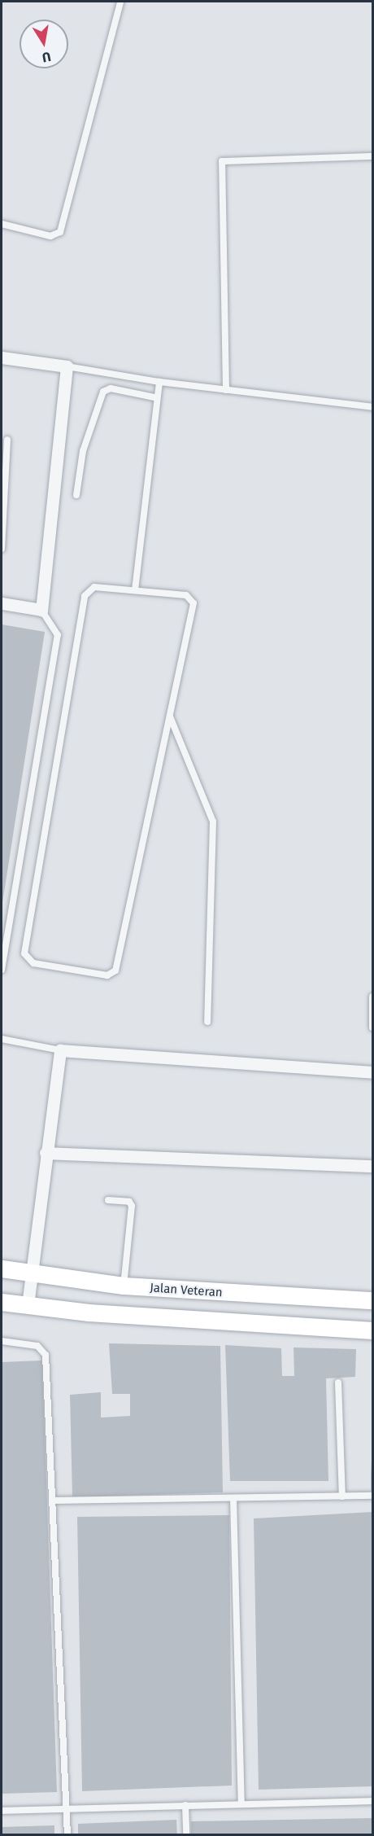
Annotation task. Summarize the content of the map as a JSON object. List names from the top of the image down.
{
  "streets": {
    "main road": ["Jalan Veteran"]
  },
  "north": "bottom"
}
